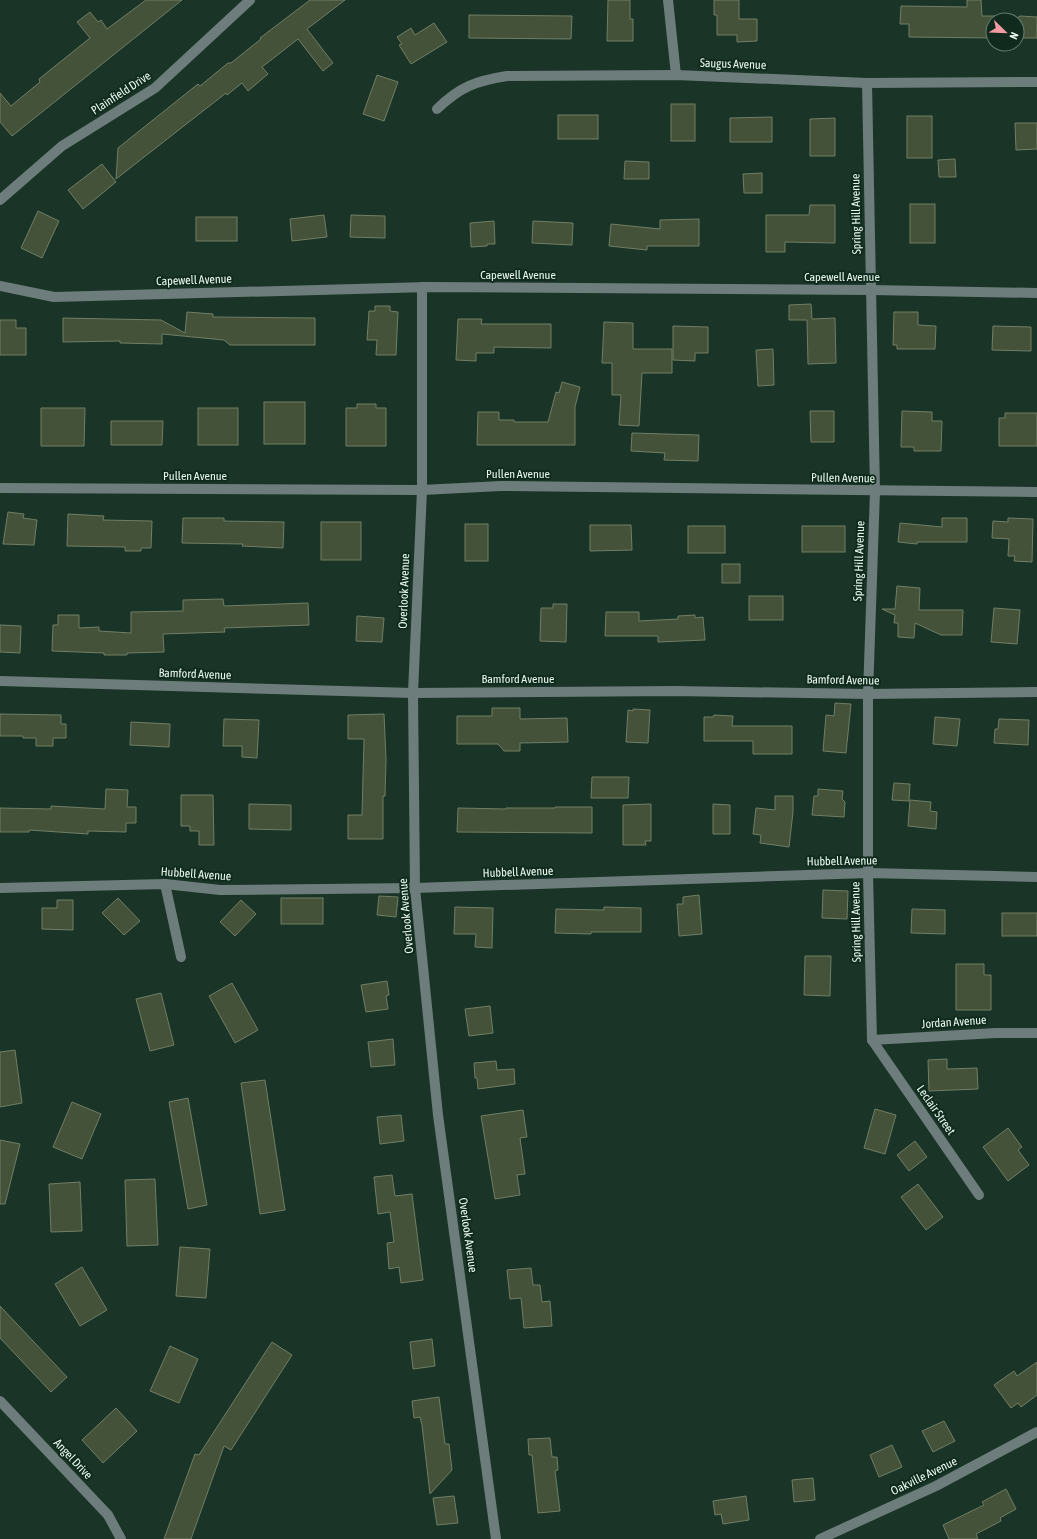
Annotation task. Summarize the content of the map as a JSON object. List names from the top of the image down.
{
  "streets": {
    "street": [
      "Saugus Avenue",
      "Plainfield Drive",
      "Spring Hill Avenue",
      "Capewell Avenue",
      "Pullen Avenue",
      "Overlook Avenue",
      "Bamford Avenue",
      "Hubbell Avenue",
      "Jordan Avenue",
      "Leclair Street",
      "Angel Drive",
      "Oakville Avenue"
    ]
  },
  "crossings": [
    ["Saugus Avenue", "Spring Hill Avenue"],
    ["Spring Hill Avenue", "Capewell Avenue"],
    ["Spring Hill Avenue", "Pullen Avenue"],
    ["Spring Hill Avenue", "Bamford Avenue"],
    ["Spring Hill Avenue", "Hubbell Avenue"],
    ["Spring Hill Avenue", "Jordan Avenue"],
    ["Spring Hill Avenue", "Leclair Street"],
    ["Capewell Avenue", "Overlook Avenue"],
    ["Pullen Avenue", "Overlook Avenue"],
    ["Overlook Avenue", "Bamford Avenue"],
    ["Overlook Avenue", "Hubbell Avenue"],
    ["Jordan Avenue", "Leclair Street"]
  ],
  "north": "bottom right"
}
